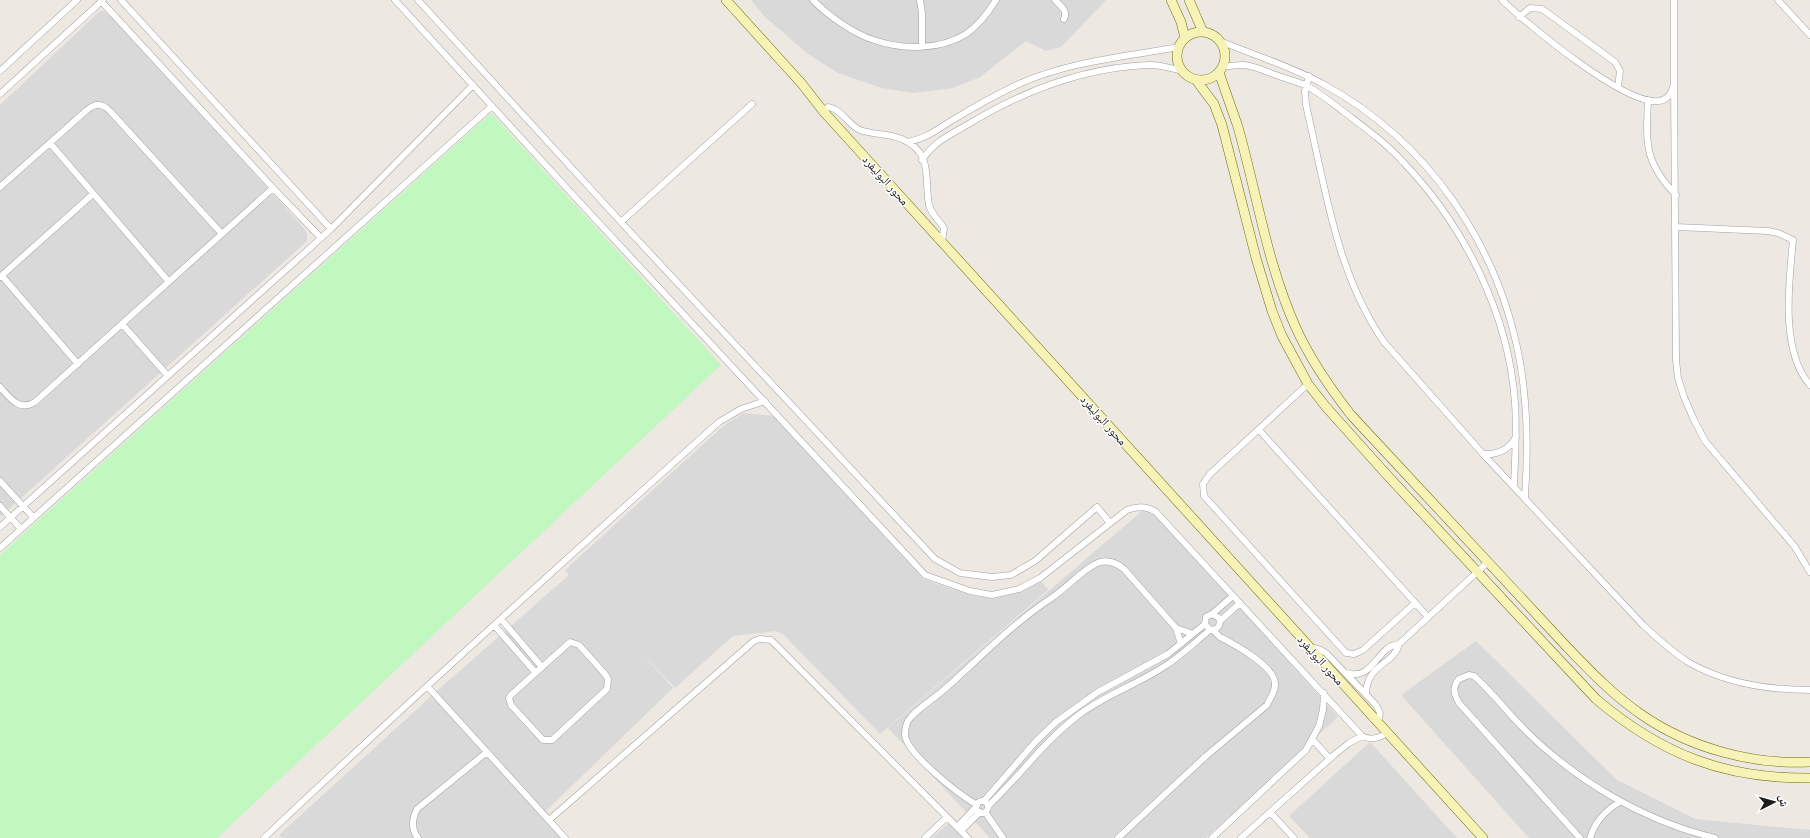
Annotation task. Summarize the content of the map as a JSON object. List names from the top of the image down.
{
  "streets": {
    "street": ["محور البوليفرد"]
  },
  "north": "right"
}
